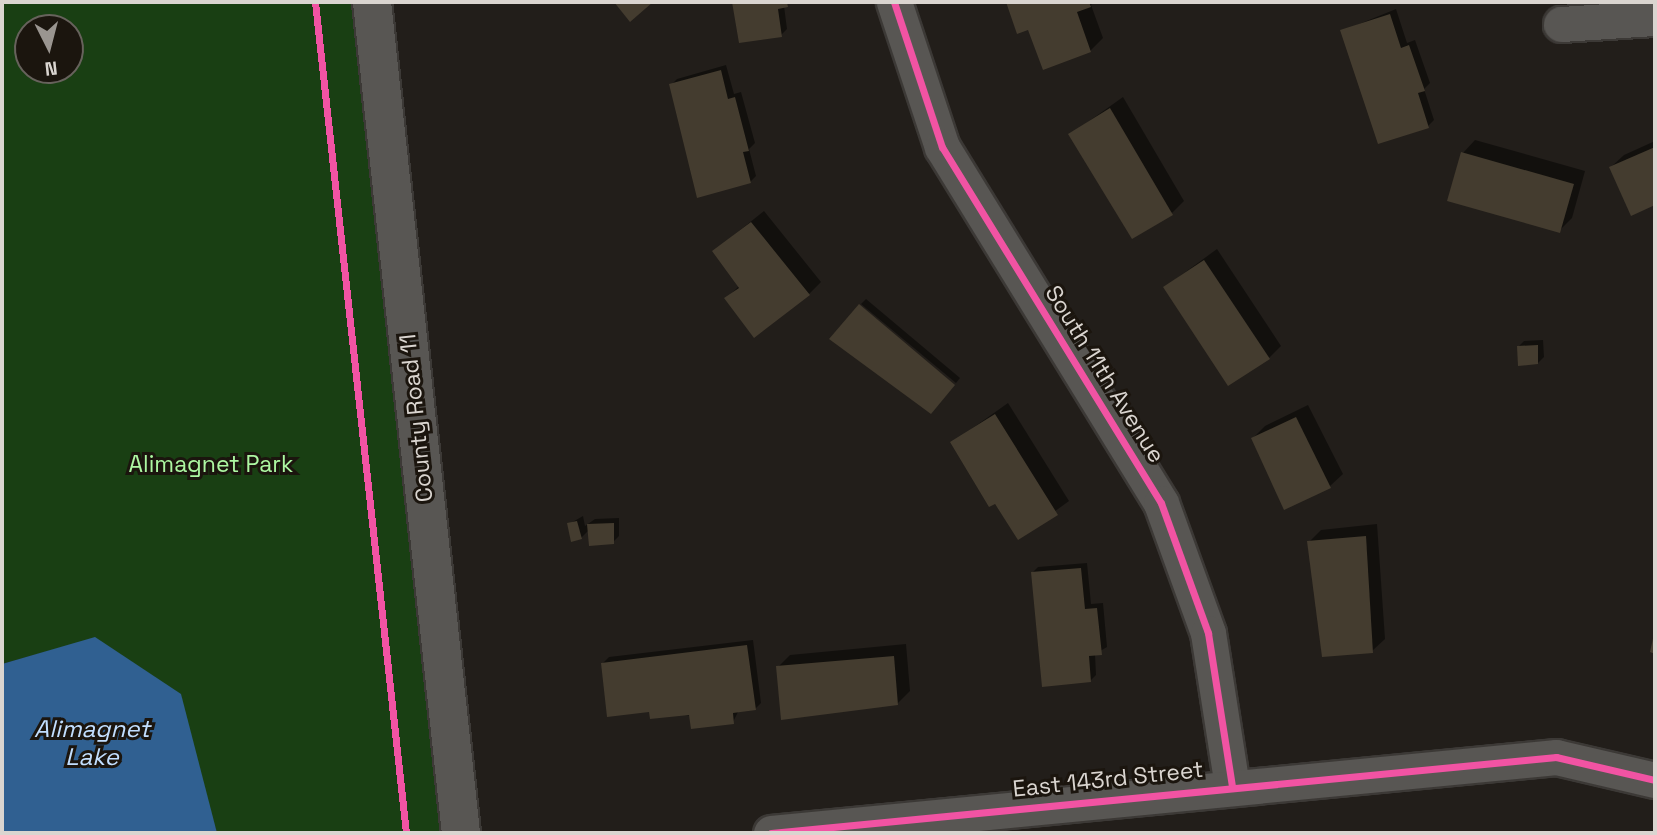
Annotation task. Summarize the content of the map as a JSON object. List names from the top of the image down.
{
  "streets": {
    "street": ["South 11th Avenue", "County Road 11", "East 143rd Street"]
  },
  "crossings": [
    ["South 11th Avenue", "East 143rd Street"]
  ],
  "water": ["Alimagnet Lake"],
  "parks": ["Alimagnet Park"],
  "north": "bottom"
}
